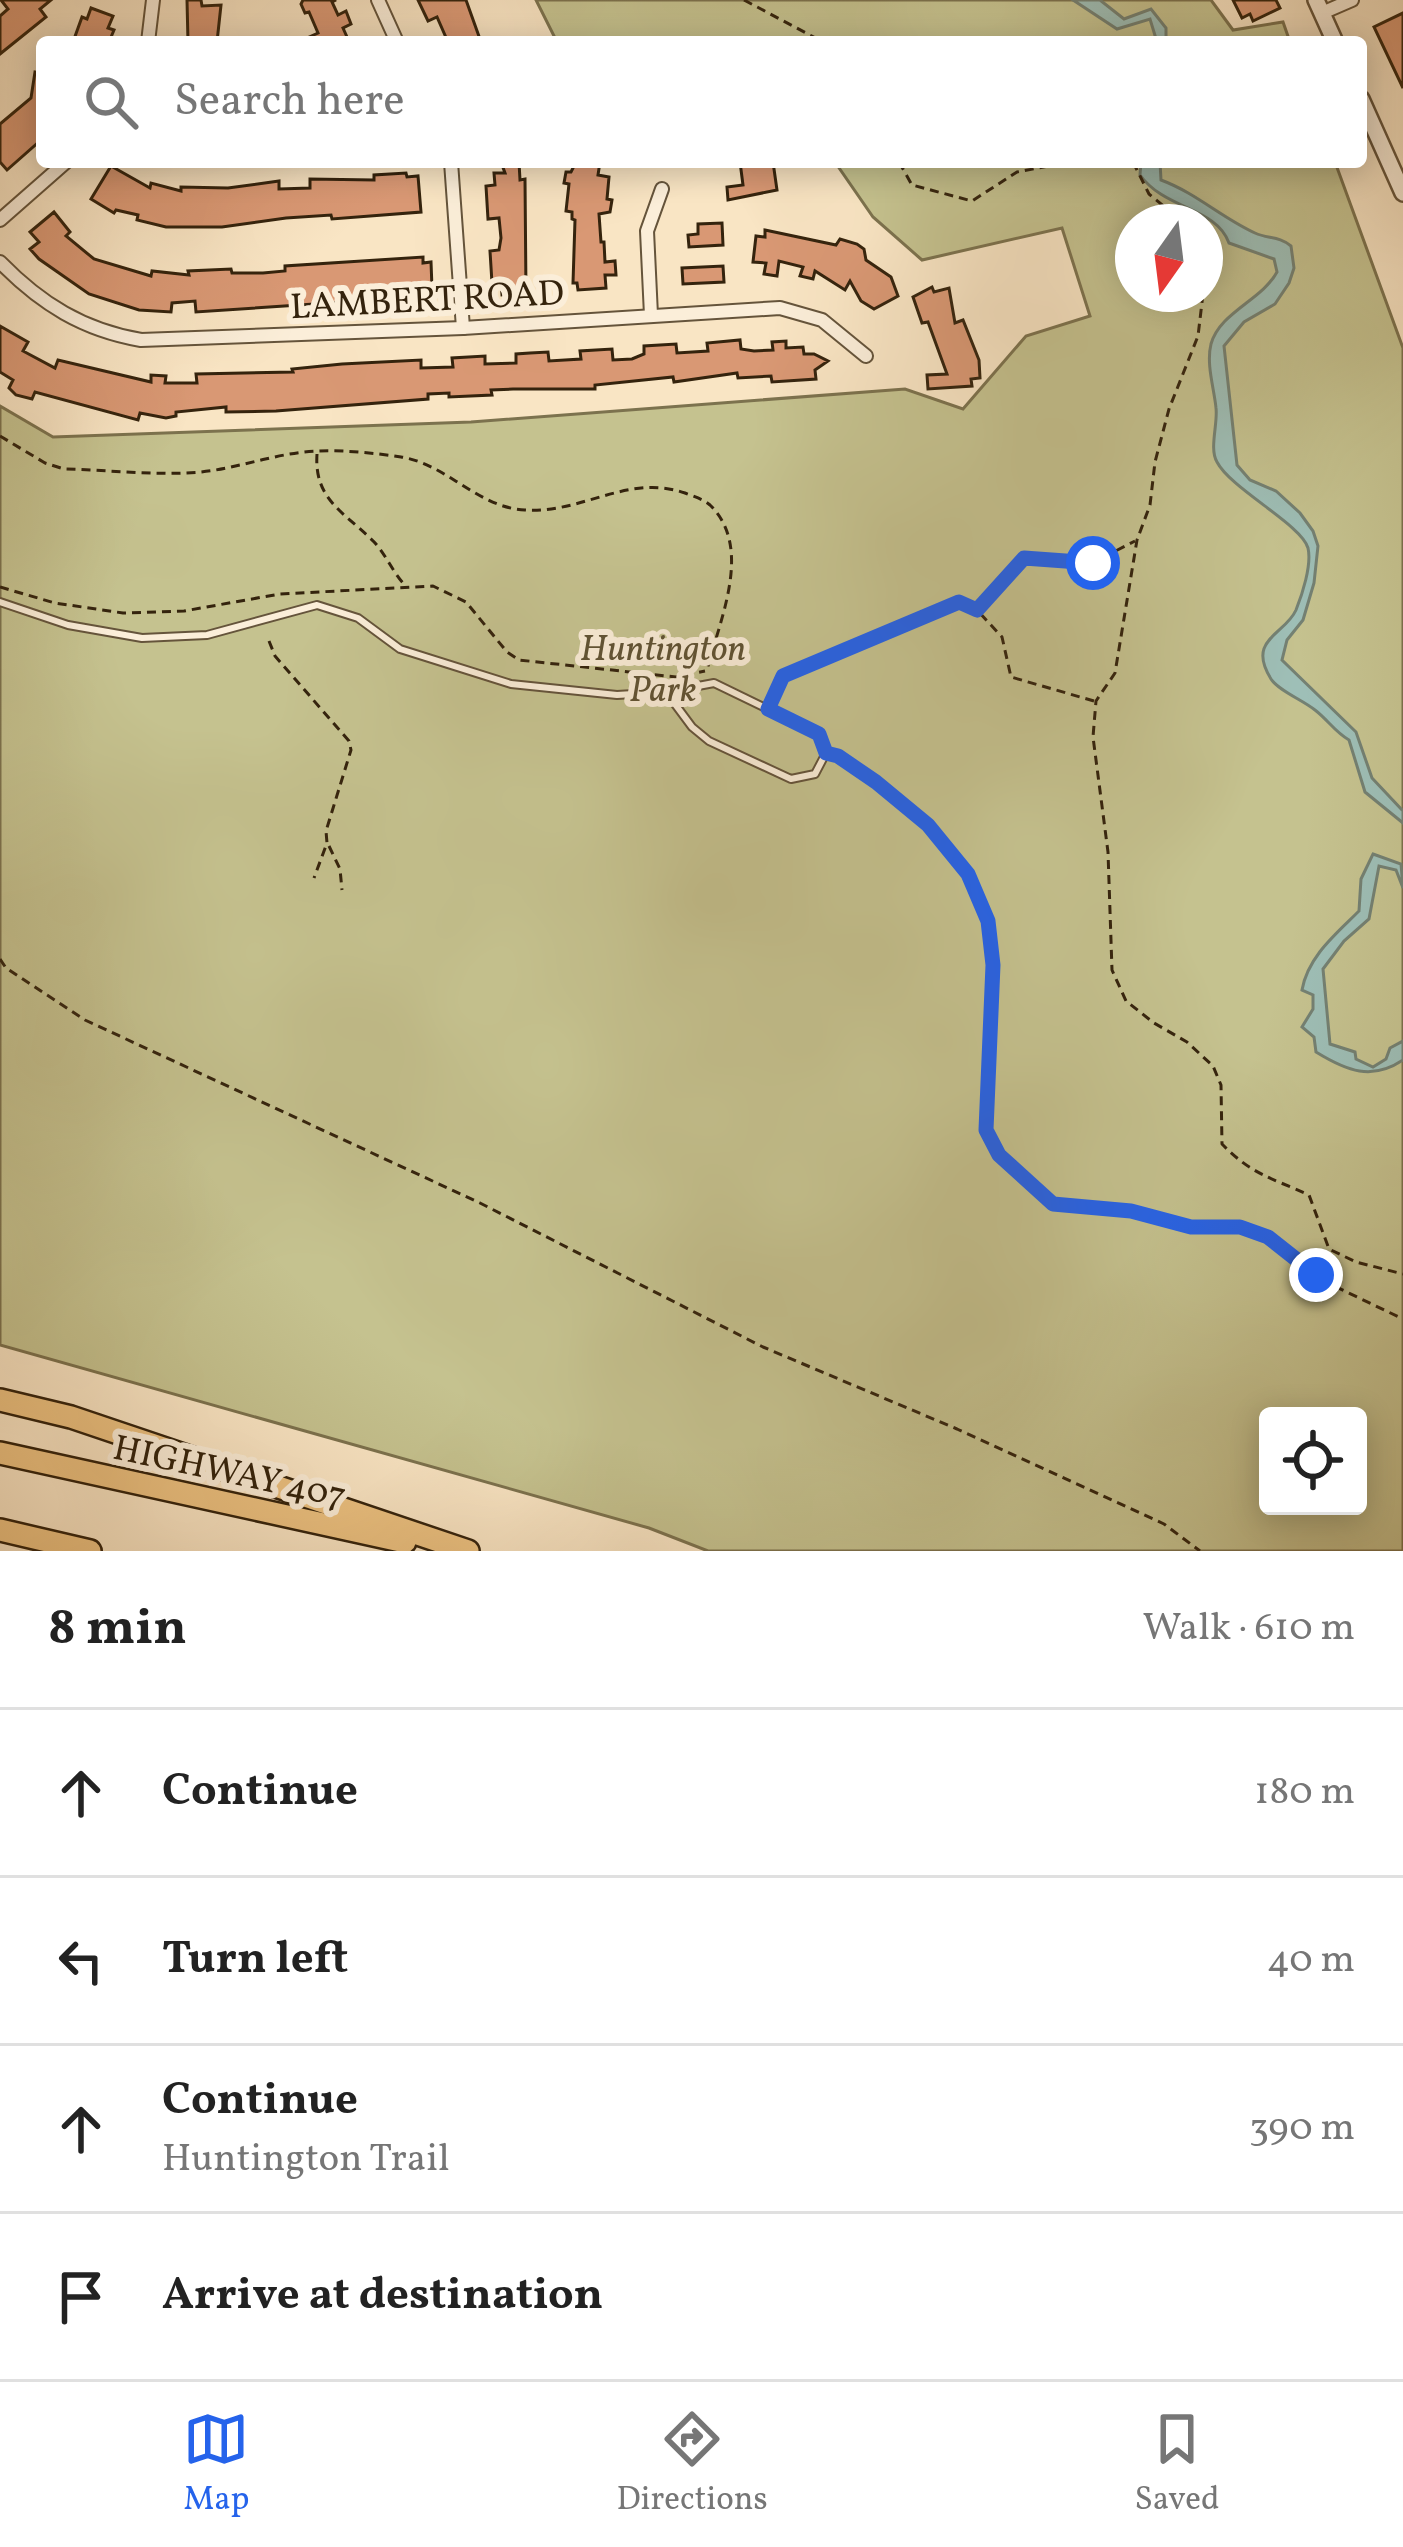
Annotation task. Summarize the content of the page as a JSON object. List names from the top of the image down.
{
  "streets": {
    "highway": ["HIGHWAY 407"],
    "street": ["LAMBERT ROAD"]
  },
  "parks": ["Huntington Park"],
  "north": "bottom",
  "page": {
    "search": "Search here",
    "heading": ["8 min", "Walk · 610 m"],
    "list": [
      ["Continue", "180 m"],
      ["Turn left", "40 m"],
      ["Continue", "Huntington Trail", "390 m"],
      "Arrive at destination"
    ],
    "nav": ["Map", "Directions", "Saved"]
  }
}
